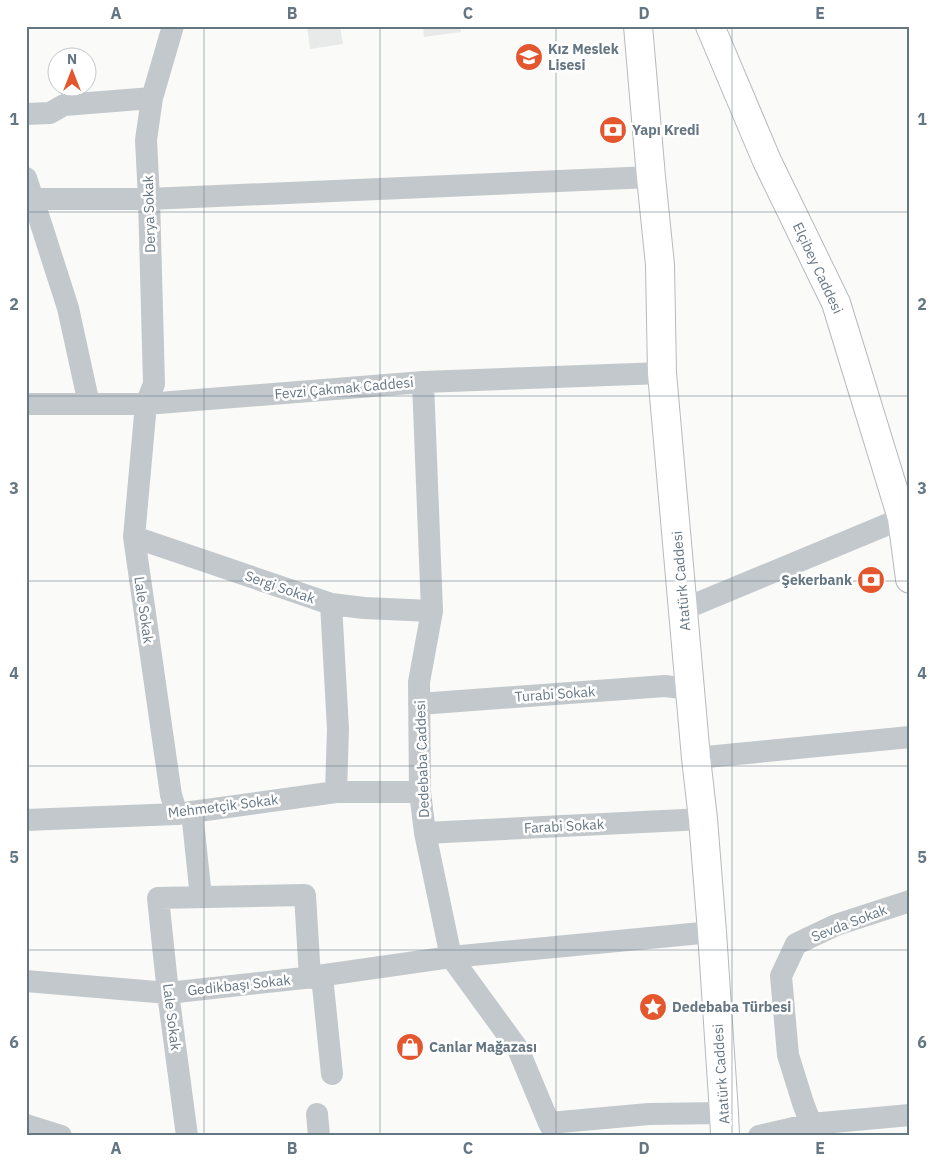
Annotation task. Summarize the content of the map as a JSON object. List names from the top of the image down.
{
  "streets": {
    "main road": ["Elçibey Caddesi", "Atatürk Caddesi"],
    "street": [
      "Derya Sokak",
      "Fevzi Çakmak Caddesi",
      "Sergi Sokak",
      "Lale Sokak",
      "Turabi Sokak",
      "Dedebaba Caddesi",
      "Mehmetçik Sokak",
      "Farabi Sokak",
      "Sevda Sokak",
      "Gedikbaşı Sokak"
    ]
  },
  "crossings": [
    ["Derya Sokak", "Fevzi Çakmak Caddesi"],
    ["Derya Sokak", "Lale Sokak"],
    ["Fevzi Çakmak Caddesi", "Atatürk Caddesi"],
    ["Fevzi Çakmak Caddesi", "Lale Sokak"],
    ["Fevzi Çakmak Caddesi", "Dedebaba Caddesi"],
    ["Atatürk Caddesi", "Turabi Sokak"],
    ["Atatürk Caddesi", "Farabi Sokak"],
    ["Atatürk Caddesi", "Gedikbaşı Sokak"],
    ["Sergi Sokak", "Lale Sokak"],
    ["Sergi Sokak", "Dedebaba Caddesi"],
    ["Lale Sokak", "Mehmetçik Sokak"],
    ["Lale Sokak", "Gedikbaşı Sokak"],
    ["Turabi Sokak", "Dedebaba Caddesi"],
    ["Dedebaba Caddesi", "Mehmetçik Sokak"],
    ["Dedebaba Caddesi", "Farabi Sokak"],
    ["Dedebaba Caddesi", "Gedikbaşı Sokak"]
  ],
  "places": {
    "school or university": ["Kız Meslek Lisesi"],
    "bank": ["Yapı Kredi", "Şekerbank"],
    "place": ["Dedebaba Türbesi"],
    "shop": ["Canlar Mağazası"]
  },
  "north": "top",
  "grid": {
    "columns": [
      "A",
      "B",
      "C",
      "D",
      "E"
    ],
    "rows": [
      "1",
      "2",
      "3",
      "4",
      "5",
      "6"
    ]
  }
}
